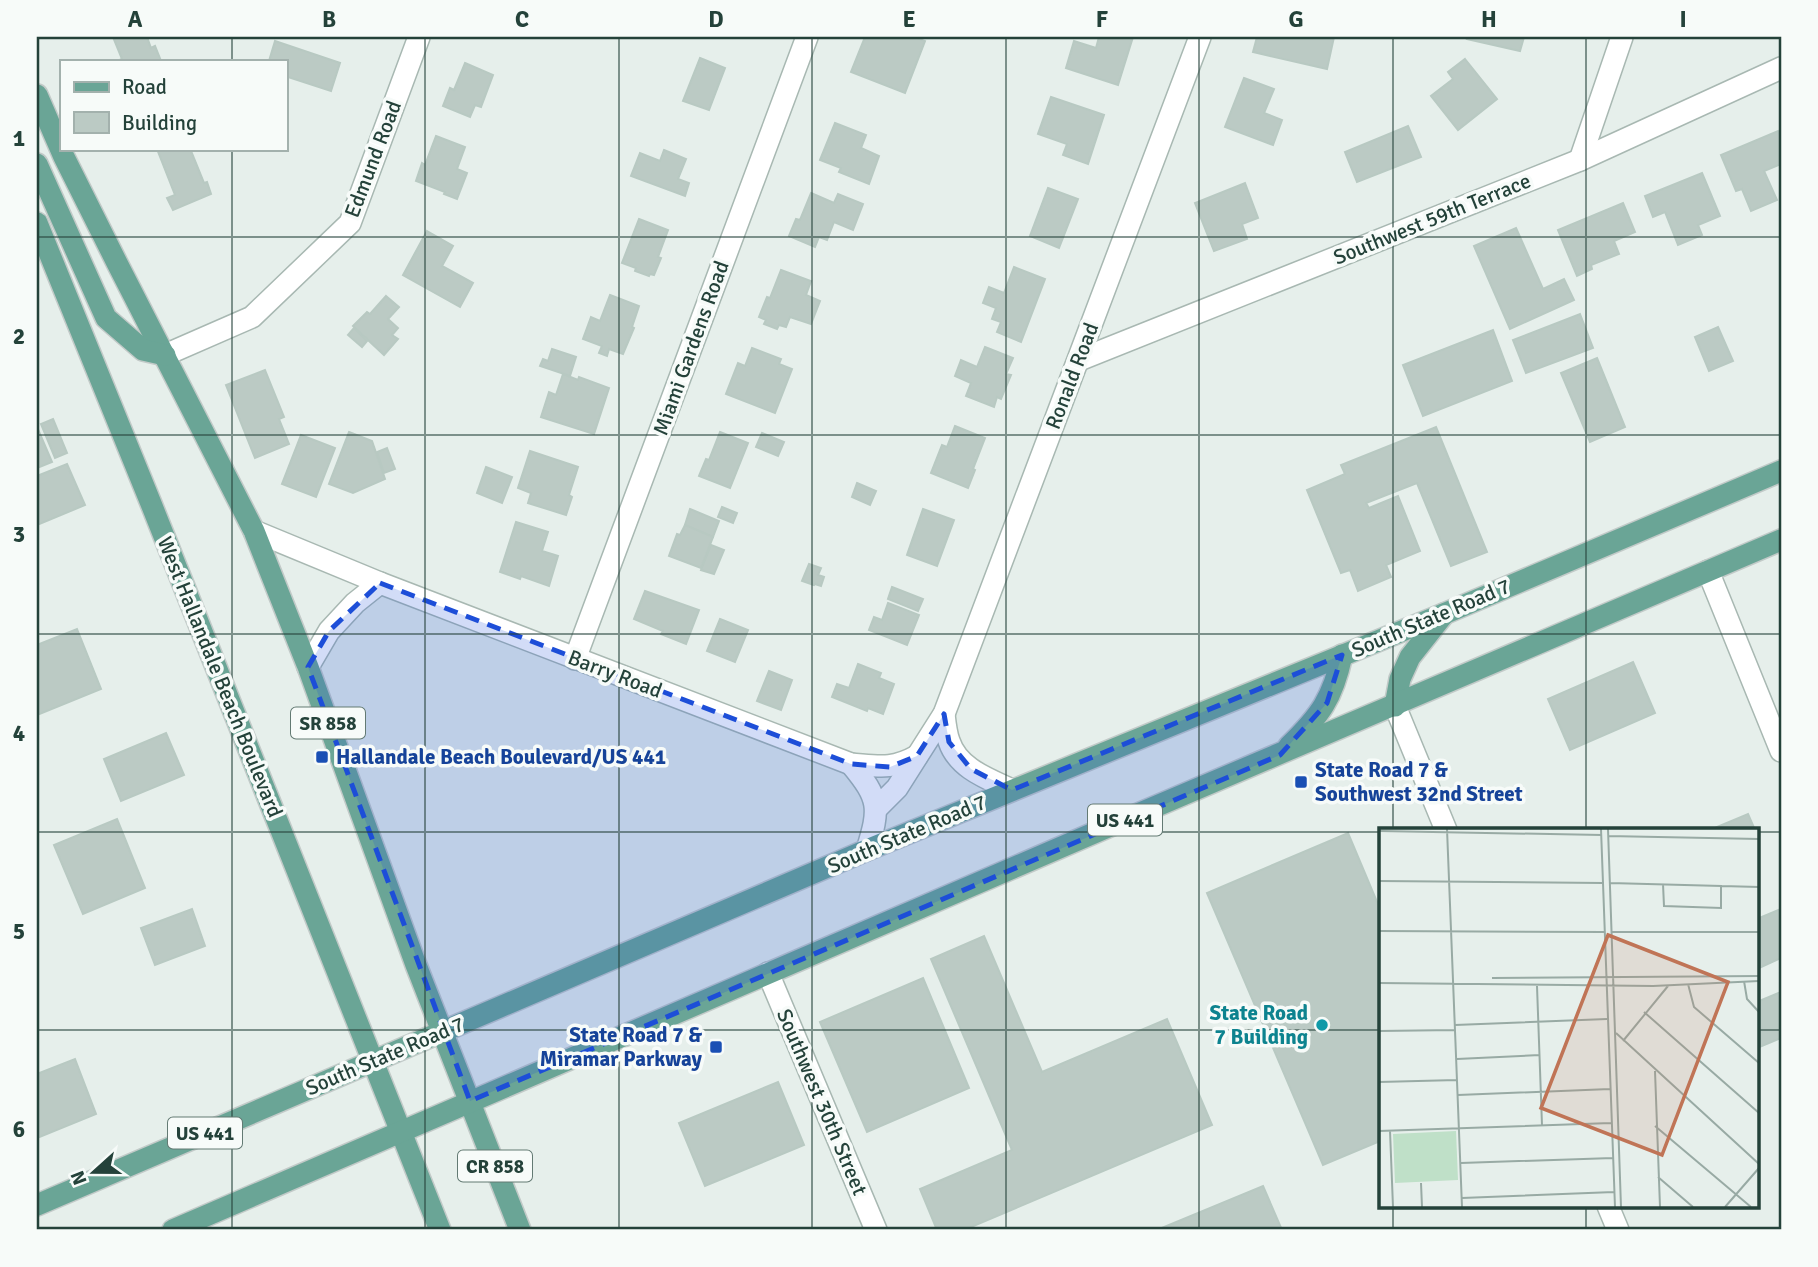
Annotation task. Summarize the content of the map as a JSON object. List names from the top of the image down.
{
  "streets": {
    "main road": [
      "South State Road 7",
      "West Hallandale Beach Boulevard",
      "SR 858",
      "US 441",
      "CR 858"
    ],
    "street": [
      "Edmund Road",
      "Southwest 59th Terrace",
      "Miami Gardens Road",
      "Ronald Road",
      "Barry Road",
      "Southwest 30th Street"
    ]
  },
  "crossings": [
    ["Edmund Road", "SR 858"],
    ["Southwest 59th Terrace", "Ronald Road"],
    ["Miami Gardens Road", "Barry Road"],
    ["Ronald Road", "Barry Road"],
    ["South State Road 7", "West Hallandale Beach Boulevard"],
    ["South State Road 7", "SR 858"],
    ["Barry Road", "SR 858"],
    ["West Hallandale Beach Boulevard", "US 441"],
    ["SR 858", "US 441"],
    ["SR 858", "CR 858"],
    ["US 441", "Southwest 30th Street"],
    ["US 441", "CR 858"]
  ],
  "places": {
    "transit": ["Hallandale Beach Boulevard/US 441", "State Road 7 & Southwest 32nd Street", "State Road 7 & Miramar Parkway"],
    "other": ["State Road 7 Building"]
  },
  "legend": ["Road", "Building"],
  "north": "left",
  "grid": {
    "columns": [
      "A",
      "B",
      "C",
      "D",
      "E",
      "F",
      "G",
      "H",
      "I"
    ],
    "rows": [
      "1",
      "2",
      "3",
      "4",
      "5",
      "6"
    ]
  }
}
